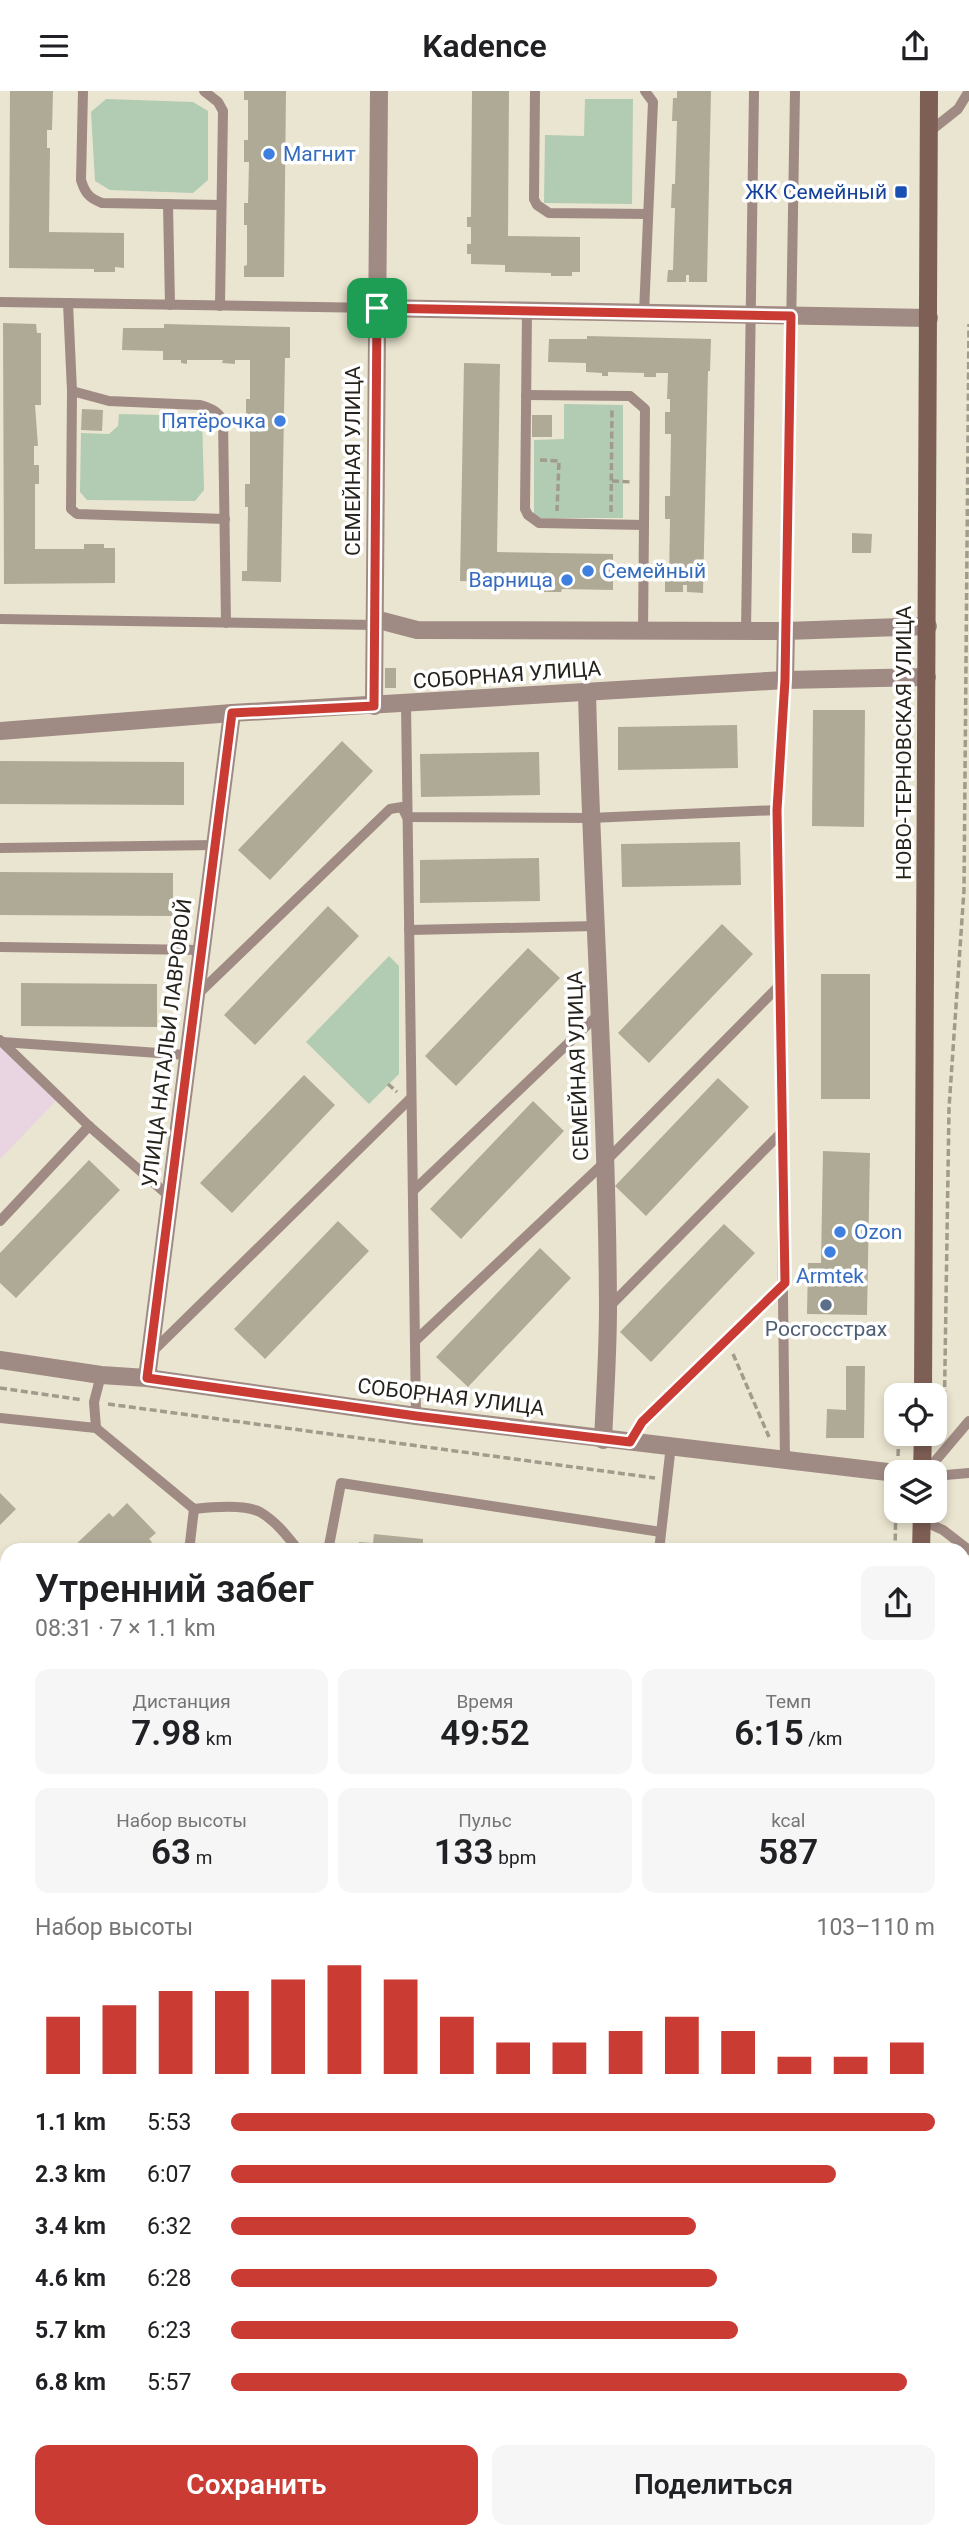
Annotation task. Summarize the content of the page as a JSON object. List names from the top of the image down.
{
  "streets": {
    "main road": ["НОВО-ТЕРНОВСКАЯ УЛИЦА"],
    "street": ["СЕМЕЙНАЯ УЛИЦА", "СОБОРНАЯ УЛИЦА", "УЛИЦА НАТАЛЬИ ЛАВРОВОЙ"]
  },
  "crossings": [
    ["СЕМЕЙНАЯ УЛИЦА", "СОБОРНАЯ УЛИЦА"],
    ["СОБОРНАЯ УЛИЦА", "НОВО-ТЕРНОВСКАЯ УЛИЦА"],
    ["СОБОРНАЯ УЛИЦА", "УЛИЦА НАТАЛЬИ ЛАВРОВОЙ"]
  ],
  "places": {
    "other": [
      "Магнит",
      "Пятёрочка",
      "Семейный",
      "Варница",
      "Ozon",
      "Armtek",
      "Росгосстрах"
    ],
    "transit": ["ЖК Семейный"]
  },
  "page": {
    "header": "Kadence",
    "heading": ["Утренний забег", "08:31 · 7 × 1.1 km"],
    "stats": [
      ["Дистанция", "7.98 km"],
      ["Время", "49:52"],
      ["Темп", "6:15 /km"],
      ["Набор высоты", "63 m"],
      ["Пульс", "133 bpm"],
      ["kcal", "587"]
    ],
    "chart": ["Набор высоты", "103–110 m"],
    "list": [
      {
        "name": "1.1 km",
        "note": "5:53"
      },
      {
        "name": "2.3 km",
        "note": "6:07"
      },
      {
        "name": "3.4 km",
        "note": "6:32"
      },
      {
        "name": "4.6 km",
        "note": "6:28"
      },
      {
        "name": "5.7 km",
        "note": "6:23"
      },
      {
        "name": "6.8 km",
        "note": "5:57"
      }
    ],
    "buttons": ["Сохранить", "Поделиться"]
  }
}
